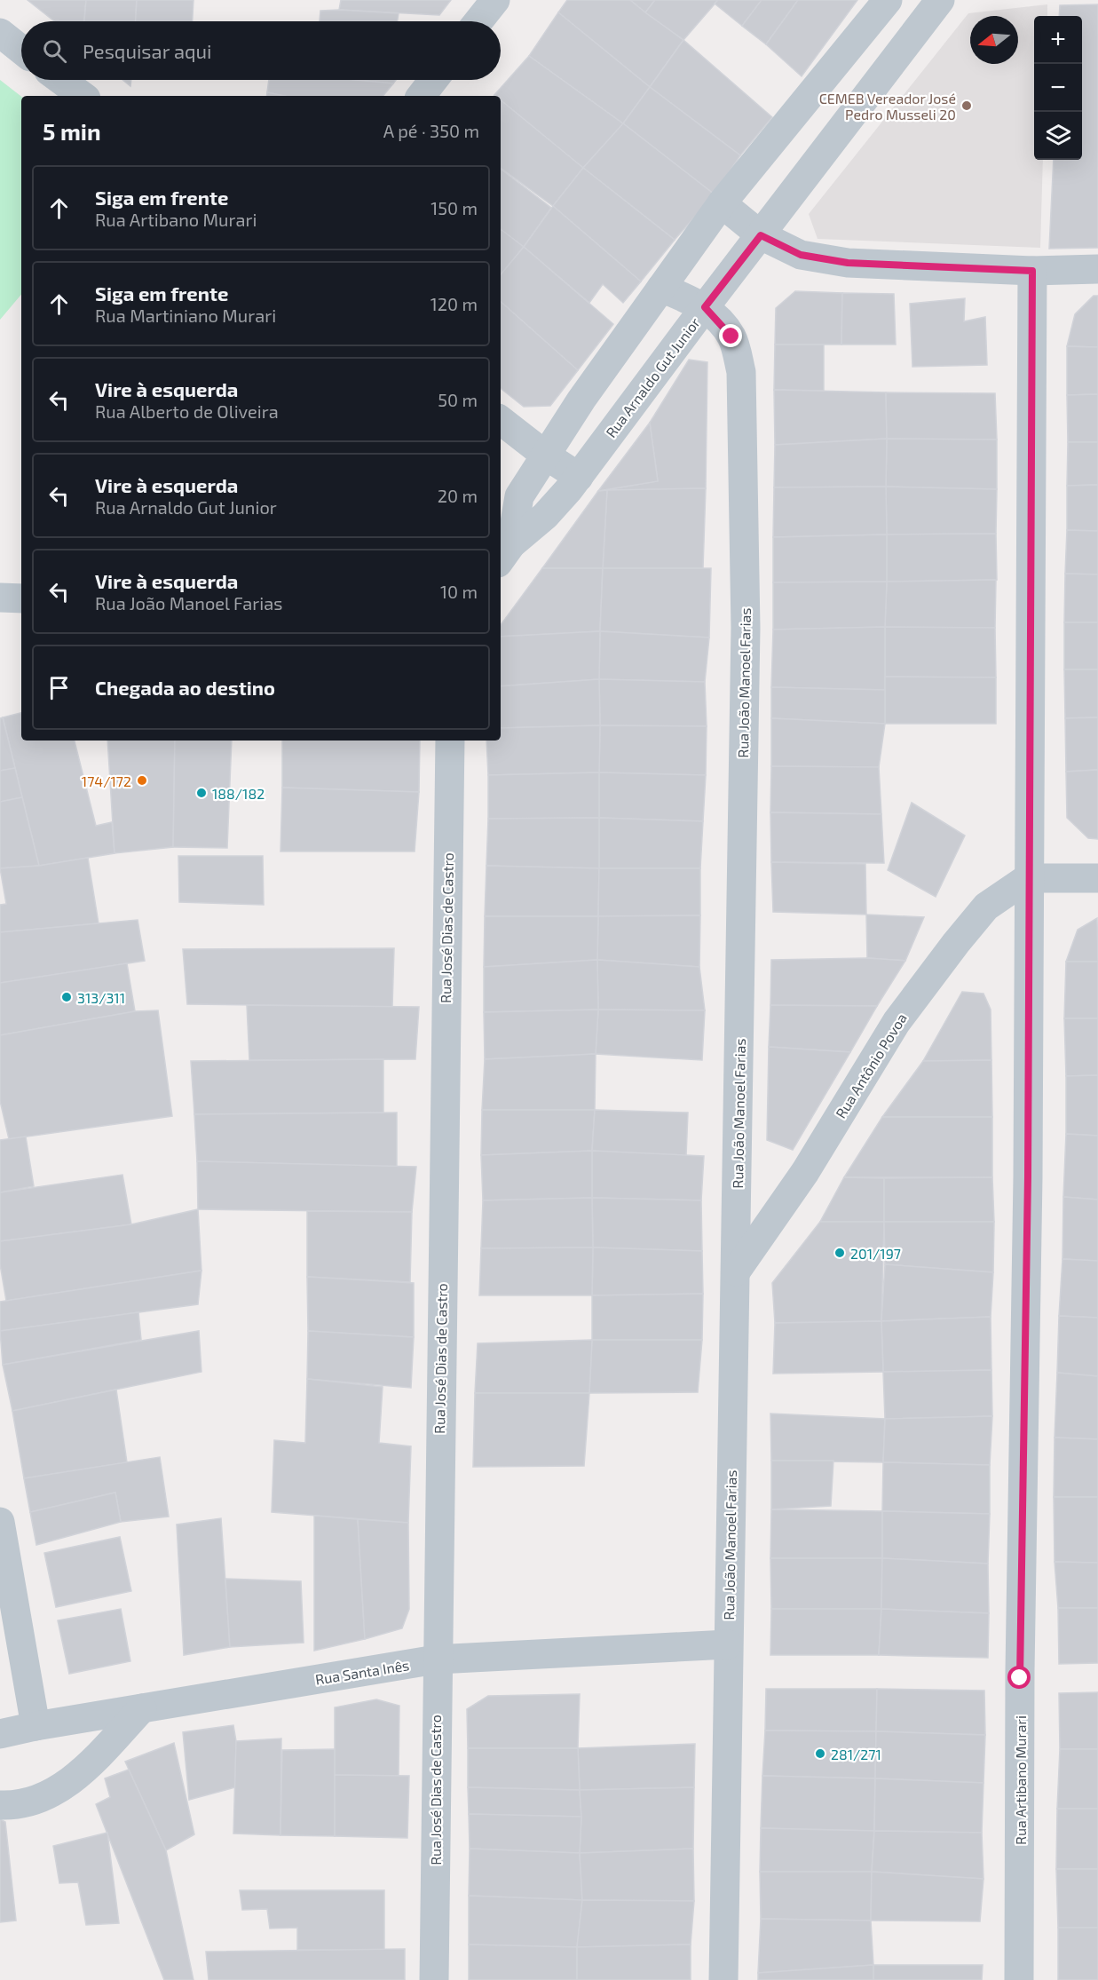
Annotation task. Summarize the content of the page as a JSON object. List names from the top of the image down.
{
  "streets": {
    "street": [
      "Rua Arnaldo Gut Junior",
      "Rua João Manoel Farias",
      "Rua José Dias de Castro",
      "Rua Antônio Povoa",
      "Rua Santa Inês",
      "Rua Artibano Murari"
    ]
  },
  "crossings": [
    ["Rua Arnaldo Gut Junior", "Rua João Manoel Farias"],
    ["Rua João Manoel Farias", "Rua Antônio Povoa"],
    ["Rua João Manoel Farias", "Rua Santa Inês"],
    ["Rua José Dias de Castro", "Rua Santa Inês"],
    ["Rua Antônio Povoa", "Rua Artibano Murari"]
  ],
  "places": [
    "CEMEB Vereador José Pedro Musseli 20",
    "174/172",
    "188/182",
    "313/311",
    "201/197",
    "281/271"
  ],
  "north": "left",
  "page": {
    "map_buttons": ["+", "−"],
    "search": "Pesquisar aqui",
    "heading": ["5 min", "A pé · 350 m"],
    "list": [
      ["Siga em frente", "Rua Artibano Murari", "150 m"],
      ["Siga em frente", "Rua Martiniano Murari", "120 m"],
      ["Vire à esquerda", "Rua Alberto de Oliveira", "50 m"],
      ["Vire à esquerda", "Rua Arnaldo Gut Junior", "20 m"],
      ["Vire à esquerda", "Rua João Manoel Farias", "10 m"],
      "Chegada ao destino"
    ]
  }
}
